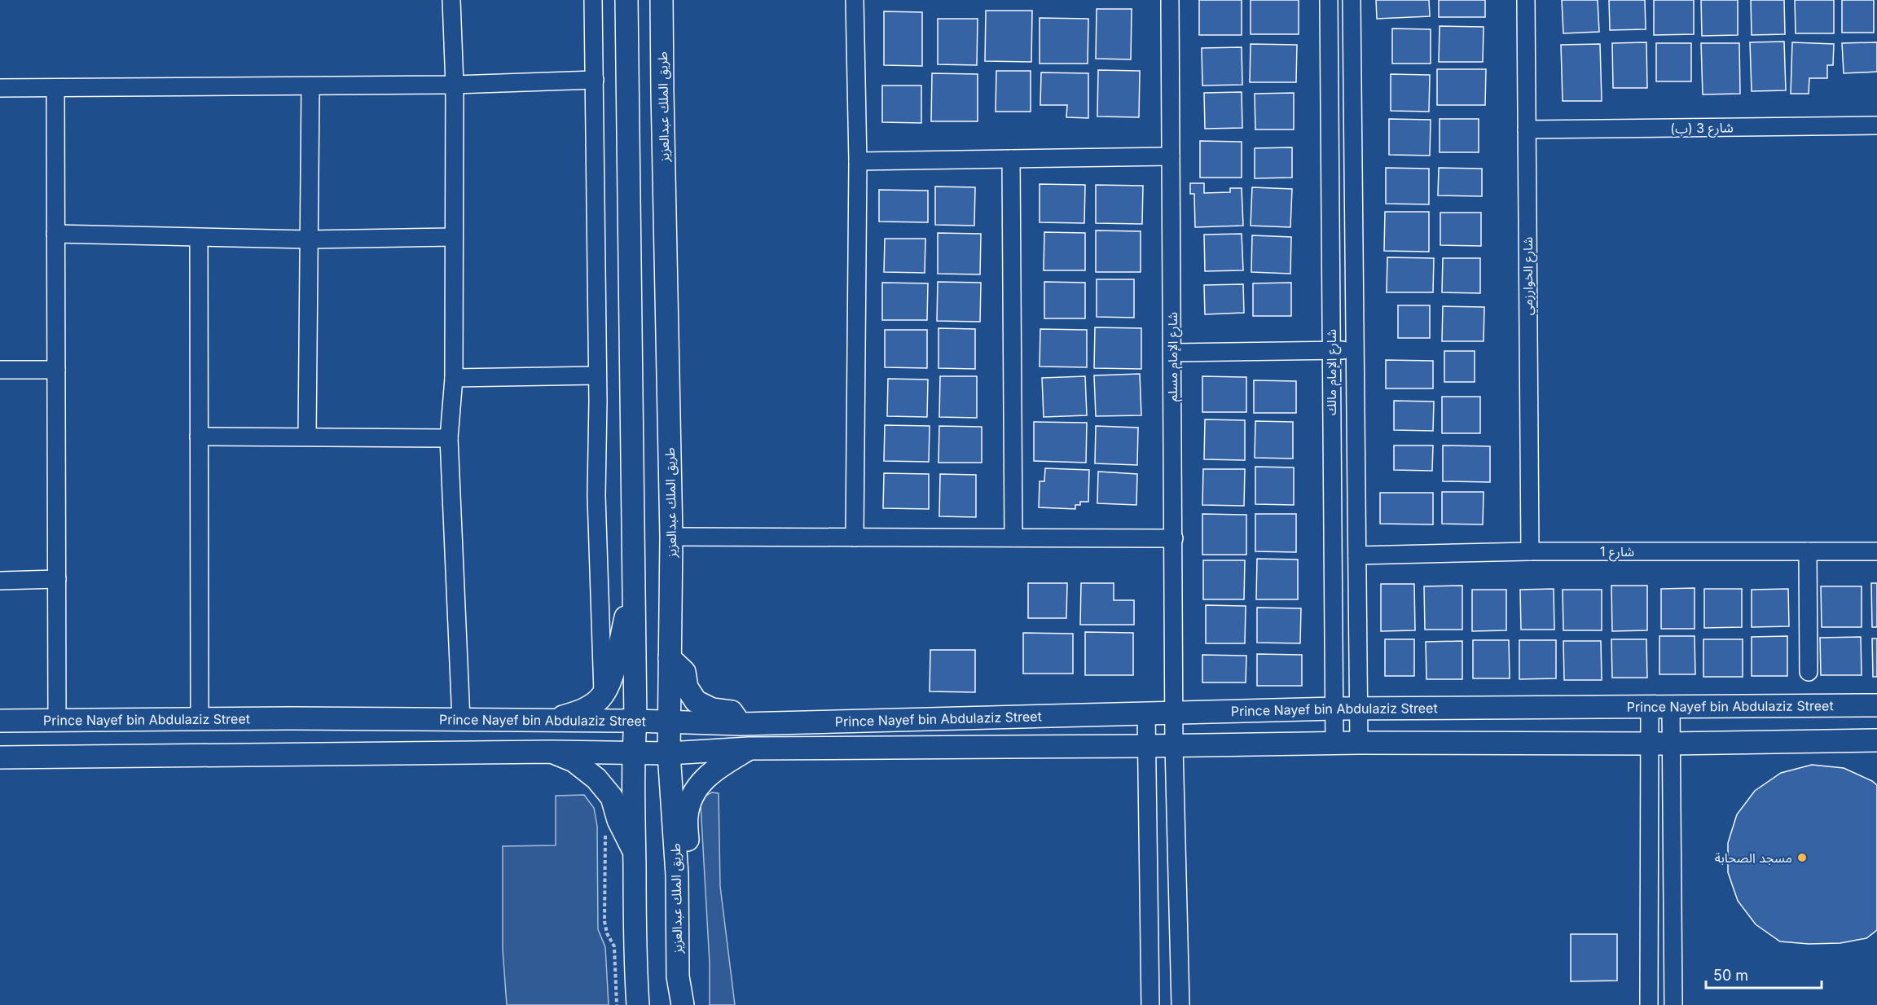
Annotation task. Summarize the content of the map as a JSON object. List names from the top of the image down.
{
  "streets": {
    "main road": ["طريق الملك عبدالعزيز", "Prince Nayef bin Abdulaziz Street"],
    "street": [
      "شارع 3 (ب)",
      "شارع الخوارزمي",
      "شارع الإمام مسلم",
      "شارع الإمام مالك",
      "شارع 1"
    ]
  },
  "crossings": [
    ["طريق الملك عبدالعزيز", "Prince Nayef bin Abdulaziz Street"],
    ["شارع 3 (ب)", "شارع الخوارزمي"],
    ["شارع الخوارزمي", "شارع 1"],
    ["شارع الإمام مسلم", "Prince Nayef bin Abdulaziz Street"],
    ["شارع الإمام مالك", "شارع 1"],
    ["شارع الإمام مالك", "Prince Nayef bin Abdulaziz Street"]
  ],
  "places": ["مسجد الصحابة"],
  "scale_bar": "50 m"
}
